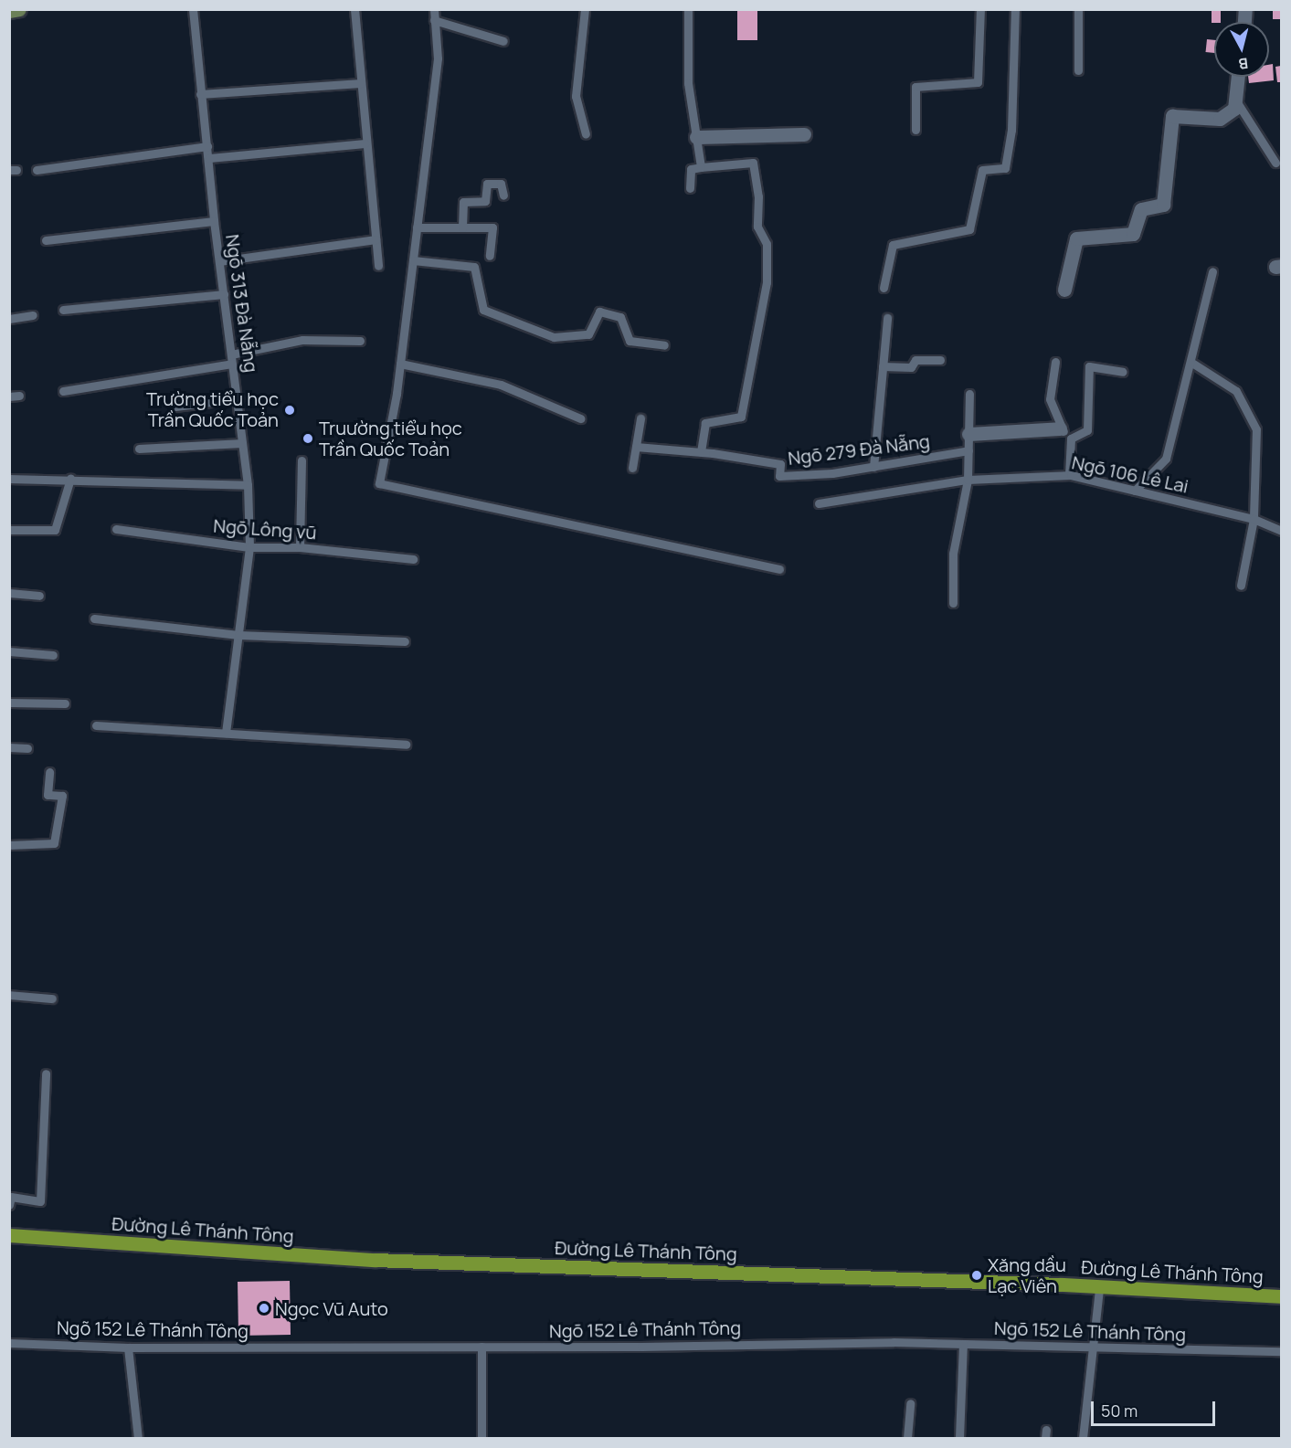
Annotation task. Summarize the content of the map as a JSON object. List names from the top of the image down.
{
  "streets": {
    "main road": ["Đường Lê Thánh Tông"],
    "lane": [
      "Ngõ 313 Đà Nẵng",
      "Ngõ 279 Đà Nẵng",
      "Ngõ 106 Lê Lai",
      "Ngõ Lông vũ",
      "Ngõ 152 Lê Thánh Tông"
    ]
  },
  "crossings": [
    ["Ngõ 313 Đà Nẵng", "Ngõ Lông vũ"]
  ],
  "places": [
    "Trường tiểu học Trần Quốc Toản",
    "Truường tiểu học Trần Quốc Toản",
    "Xăng dầu Lạc Viên",
    "Ngọc Vũ Auto"
  ],
  "scale_bar": "50 m",
  "north": "bottom"
}
